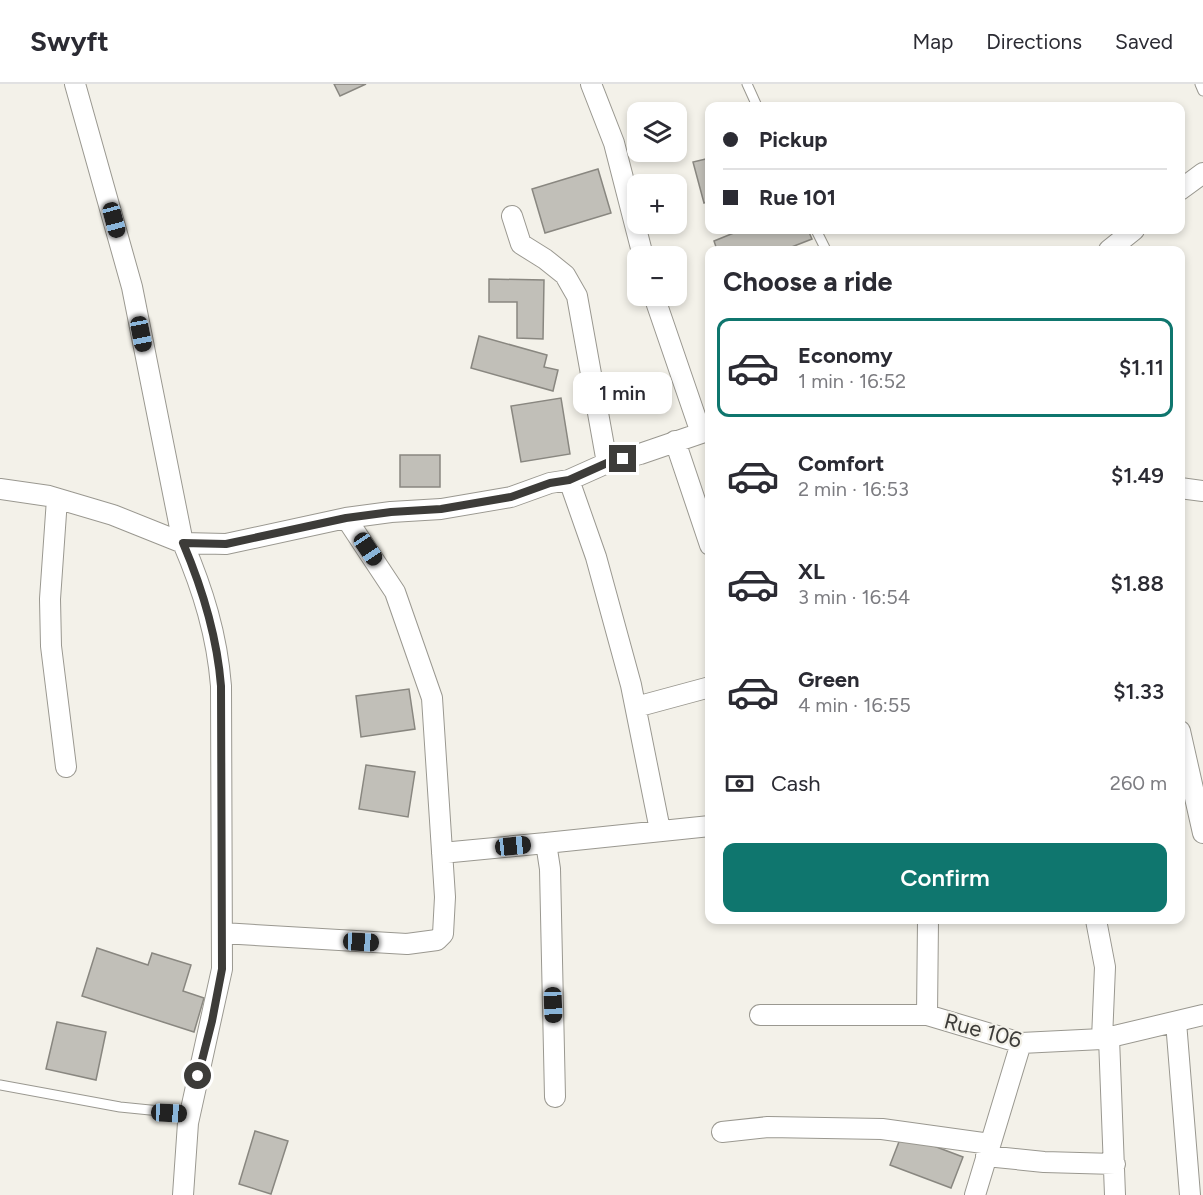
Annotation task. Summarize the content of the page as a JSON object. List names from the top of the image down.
{
  "streets": {
    "street": ["Rue 106"]
  },
  "page": {
    "header": "Swyft",
    "nav": ["Map", "Directions", "Saved"],
    "map_buttons": ["+", "−"],
    "banner": ["Pickup", "Rue 101"],
    "heading": "Choose a ride",
    "list": [
      {
        "name": "Economy",
        "note": "1 min · 16:52",
        "value": "$1.11"
      },
      {
        "name": "Comfort",
        "note": "2 min · 16:53",
        "value": "$1.49"
      },
      {
        "name": "XL",
        "note": "3 min · 16:54",
        "value": "$1.88"
      },
      {
        "name": "Green",
        "note": "4 min · 16:55",
        "value": "$1.33"
      }
    ],
    "bubble": "1 min",
    "pay": ["Cash", "260 m"],
    "buttons": "Confirm"
  }
}
